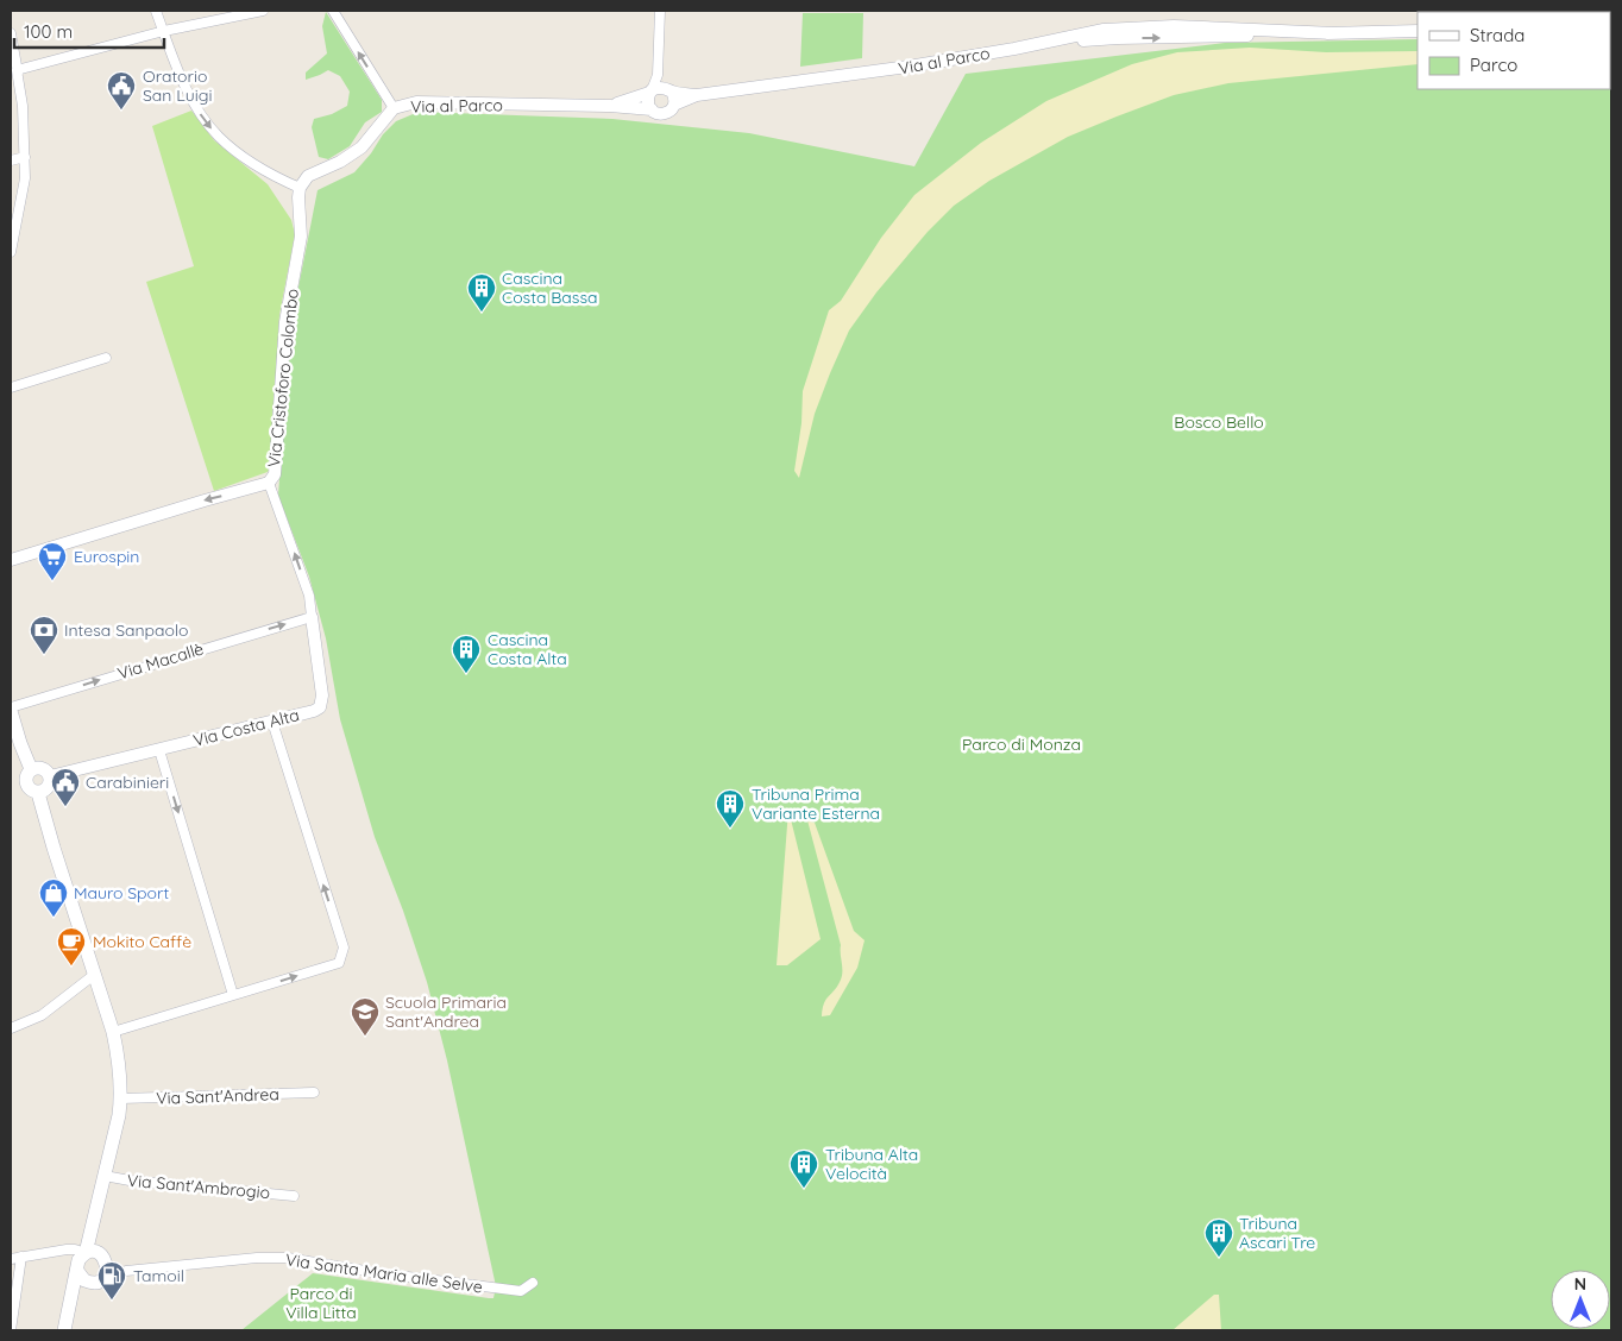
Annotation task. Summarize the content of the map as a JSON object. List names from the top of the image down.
{
  "streets": {
    "street": [
      "Via al Parco",
      "Via Cristoforo Colombo",
      "Via Macallè",
      "Via Costa Alta",
      "Via Sant'Andrea",
      "Via Sant'Ambrogio",
      "Via Santa Maria alle Selve"
    ]
  },
  "crossings": [
    ["Via al Parco", "Via Cristoforo Colombo"],
    ["Via Cristoforo Colombo", "Via Costa Alta"],
    ["Via Macallè", "Via Costa Alta"]
  ],
  "one_way": ["Via Macallè"],
  "parks": ["Bosco Bello", "Parco di Monza", "Parco di Villa Litta"],
  "places": {
    "public building": ["Oratorio San Luigi", "Carabinieri"],
    "building": [
      "Cascina Costa Bassa",
      "Cascina Costa Alta",
      "Tribuna Prima Variante Esterna",
      "Tribuna Alta Velocità",
      "Tribuna Ascari Tre"
    ],
    "supermarket": ["Eurospin"],
    "bank": ["Intesa Sanpaolo"],
    "shop": ["Mauro Sport"],
    "cafe": ["Mokito Caffè"],
    "school or university": ["Scuola Primaria Sant'Andrea"],
    "fuel station": ["Tamoil"]
  },
  "legend": ["Strada", "Parco"],
  "scale_bar": "100 m",
  "north": "top"
}
